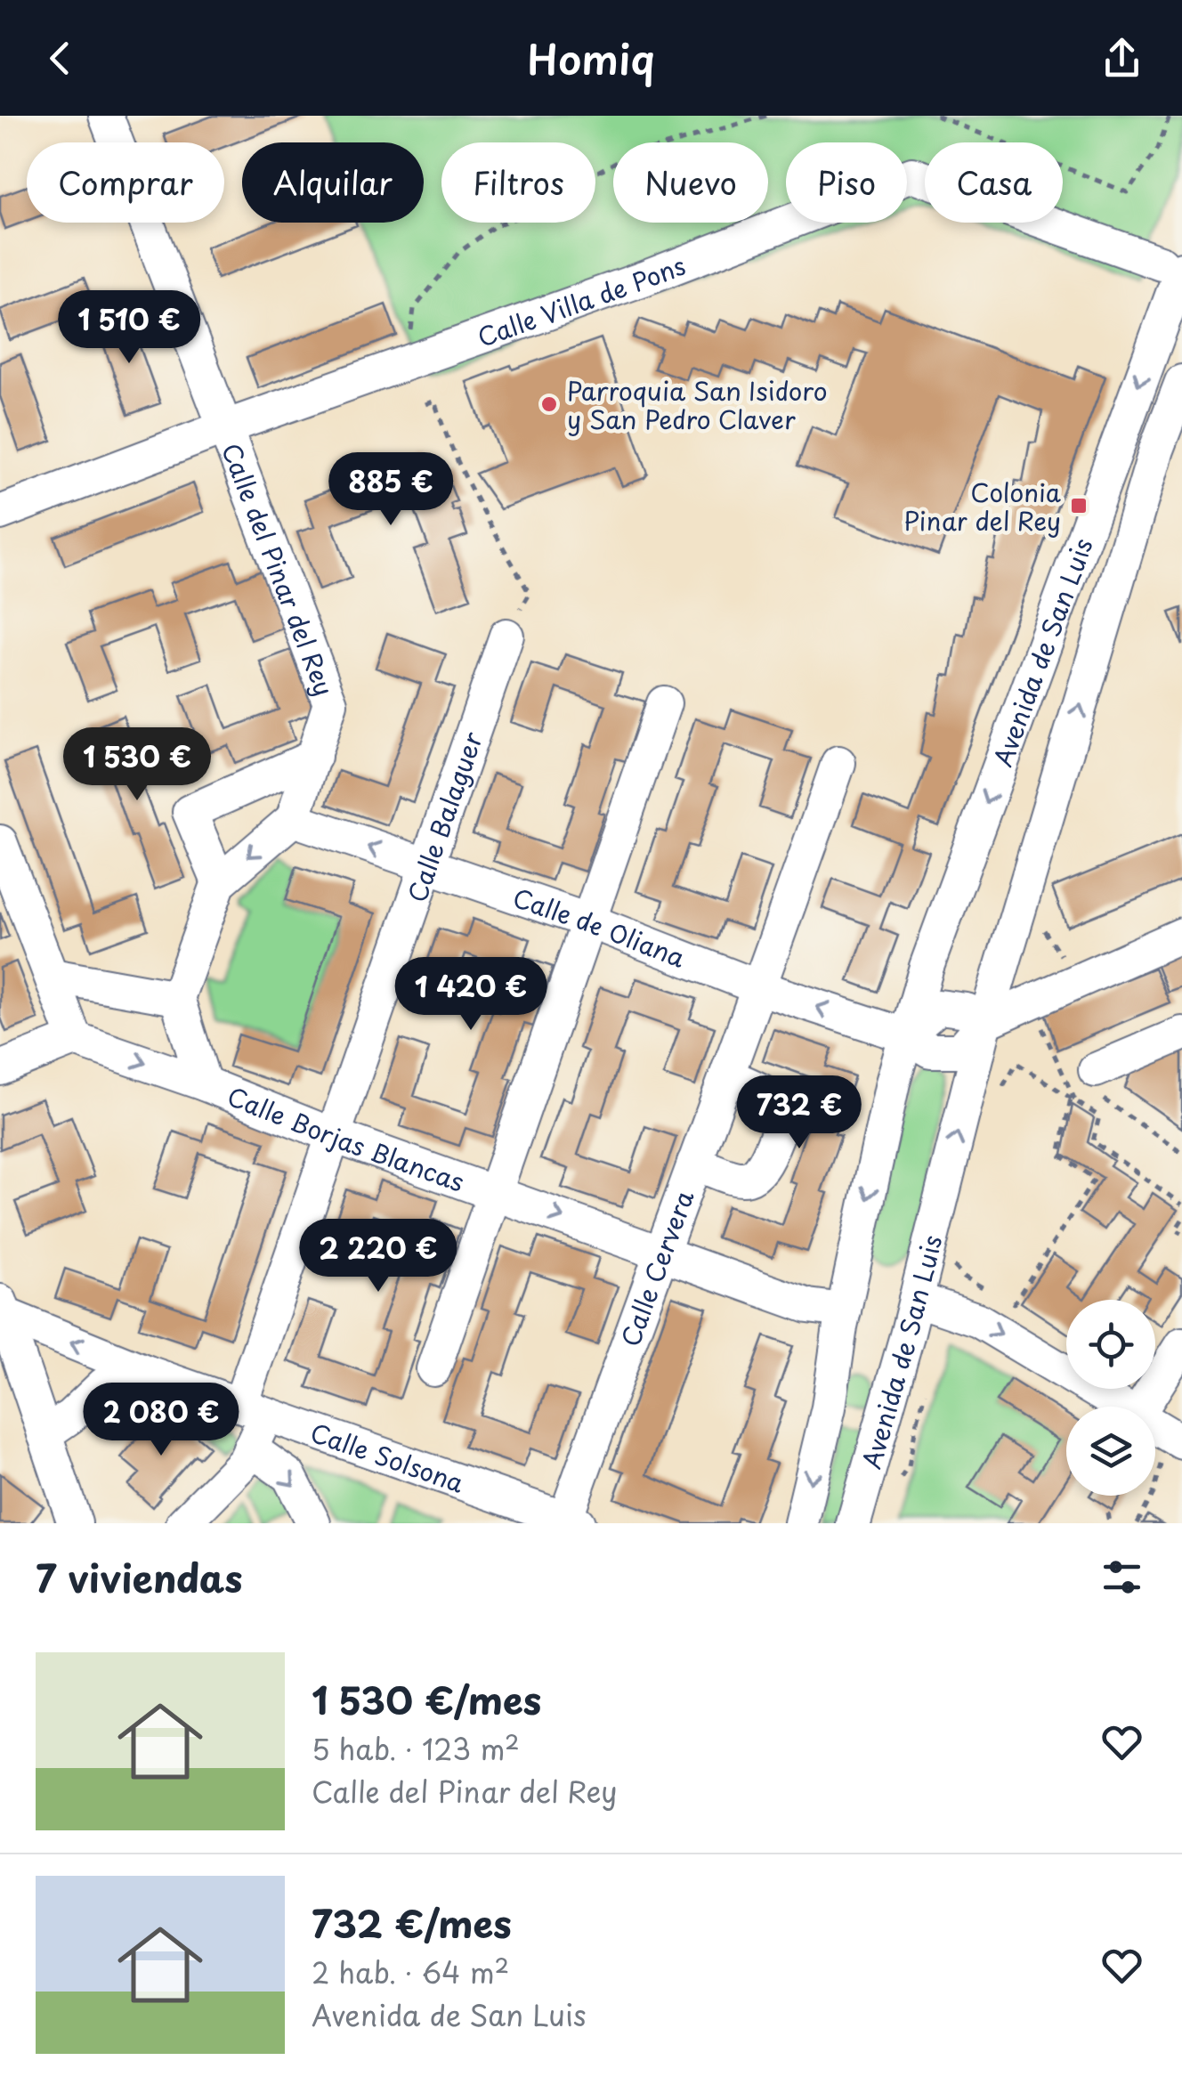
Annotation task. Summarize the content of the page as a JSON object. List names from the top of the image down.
{
  "streets": {
    "street": [
      "Calle Villa de Pons",
      "Calle del Pinar del Rey",
      "Avenida de San Luis",
      "Calle Balaguer",
      "Calle de Oliana",
      "Calle Borjas Blancas",
      "Calle Cervera",
      "Calle Solsona"
    ]
  },
  "crossings": [
    ["Calle Villa de Pons", "Calle del Pinar del Rey"],
    ["Calle Villa de Pons", "Avenida de San Luis"],
    ["Calle del Pinar del Rey", "Calle de Oliana"],
    ["Avenida de San Luis", "Calle de Oliana"],
    ["Avenida de San Luis", "Calle Borjas Blancas"],
    ["Calle Balaguer", "Calle de Oliana"],
    ["Calle Balaguer", "Calle Borjas Blancas"],
    ["Calle Balaguer", "Calle Solsona"],
    ["Calle de Oliana", "Calle Cervera"],
    ["Calle Borjas Blancas", "Calle Cervera"],
    ["Calle Cervera", "Calle Solsona"]
  ],
  "one_way": ["Calle de Oliana", "Calle Borjas Blancas"],
  "places": {
    "other": ["Parroquia San Isidoro y San Pedro Claver"],
    "transit": ["Colonia Pinar del Rey"]
  },
  "page": {
    "header": "Homiq",
    "chip": [
      "Comprar",
      "Alquilar",
      "Filtros",
      "Nuevo",
      "Piso",
      "Casa"
    ],
    "price": [
      "1 510 €",
      "885 €",
      "1 530 €",
      "1 420 €",
      "732 €",
      "2 220 €",
      "2 080 €"
    ],
    "heading": "7 viviendas",
    "list": [
      {
        "name": "1 530 €/mes",
        "note": "5 hab. · 123 m² · Calle del Pinar del Rey"
      },
      {
        "name": "732 €/mes",
        "note": "2 hab. · 64 m² · Avenida de San Luis"
      }
    ]
  }
}
